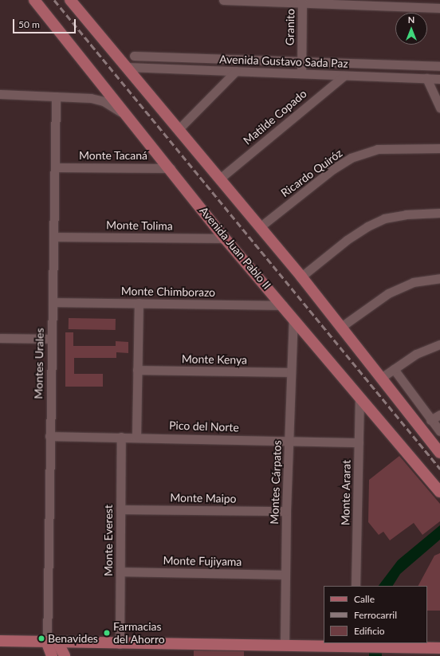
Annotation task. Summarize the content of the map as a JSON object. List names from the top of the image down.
{
  "streets": {
    "main road": ["Avenida Juan Pablo II"],
    "street": [
      "Granito",
      "Avenida Gustavo Sada Paz",
      "Matilde Copado",
      "Monte Tacaná",
      "Ricardo Quiróz",
      "Monte Tolima",
      "Monte Chimborazo",
      "Monte Kenya",
      "Montes Urales",
      "Pico del Norte",
      "Montes Cárpatos",
      "Monte Ararat",
      "Monte Maipo",
      "Monte Everest",
      "Monte Fujiyama"
    ]
  },
  "crossings": [
    ["Granito", "Avenida Gustavo Sada Paz"],
    ["Avenida Gustavo Sada Paz", "Matilde Copado"],
    ["Monte Tacaná", "Avenida Juan Pablo II"],
    ["Monte Tacaná", "Montes Urales"],
    ["Monte Tolima", "Avenida Juan Pablo II"],
    ["Monte Tolima", "Montes Urales"],
    ["Avenida Juan Pablo II", "Monte Chimborazo"],
    ["Avenida Juan Pablo II", "Montes Cárpatos"],
    ["Avenida Juan Pablo II", "Monte Ararat"],
    ["Monte Chimborazo", "Montes Urales"],
    ["Monte Kenya", "Montes Cárpatos"],
    ["Montes Urales", "Pico del Norte"],
    ["Pico del Norte", "Montes Cárpatos"],
    ["Pico del Norte", "Monte Ararat"],
    ["Pico del Norte", "Monte Everest"],
    ["Montes Cárpatos", "Monte Maipo"],
    ["Montes Cárpatos", "Monte Fujiyama"],
    ["Monte Maipo", "Monte Everest"],
    ["Monte Everest", "Monte Fujiyama"]
  ],
  "places": ["Farmacias del Ahorro", "Benavides"],
  "legend": ["Calle", "Ferrocarril", "Edificio"],
  "scale_bar": "50 m",
  "north": "top"
}
